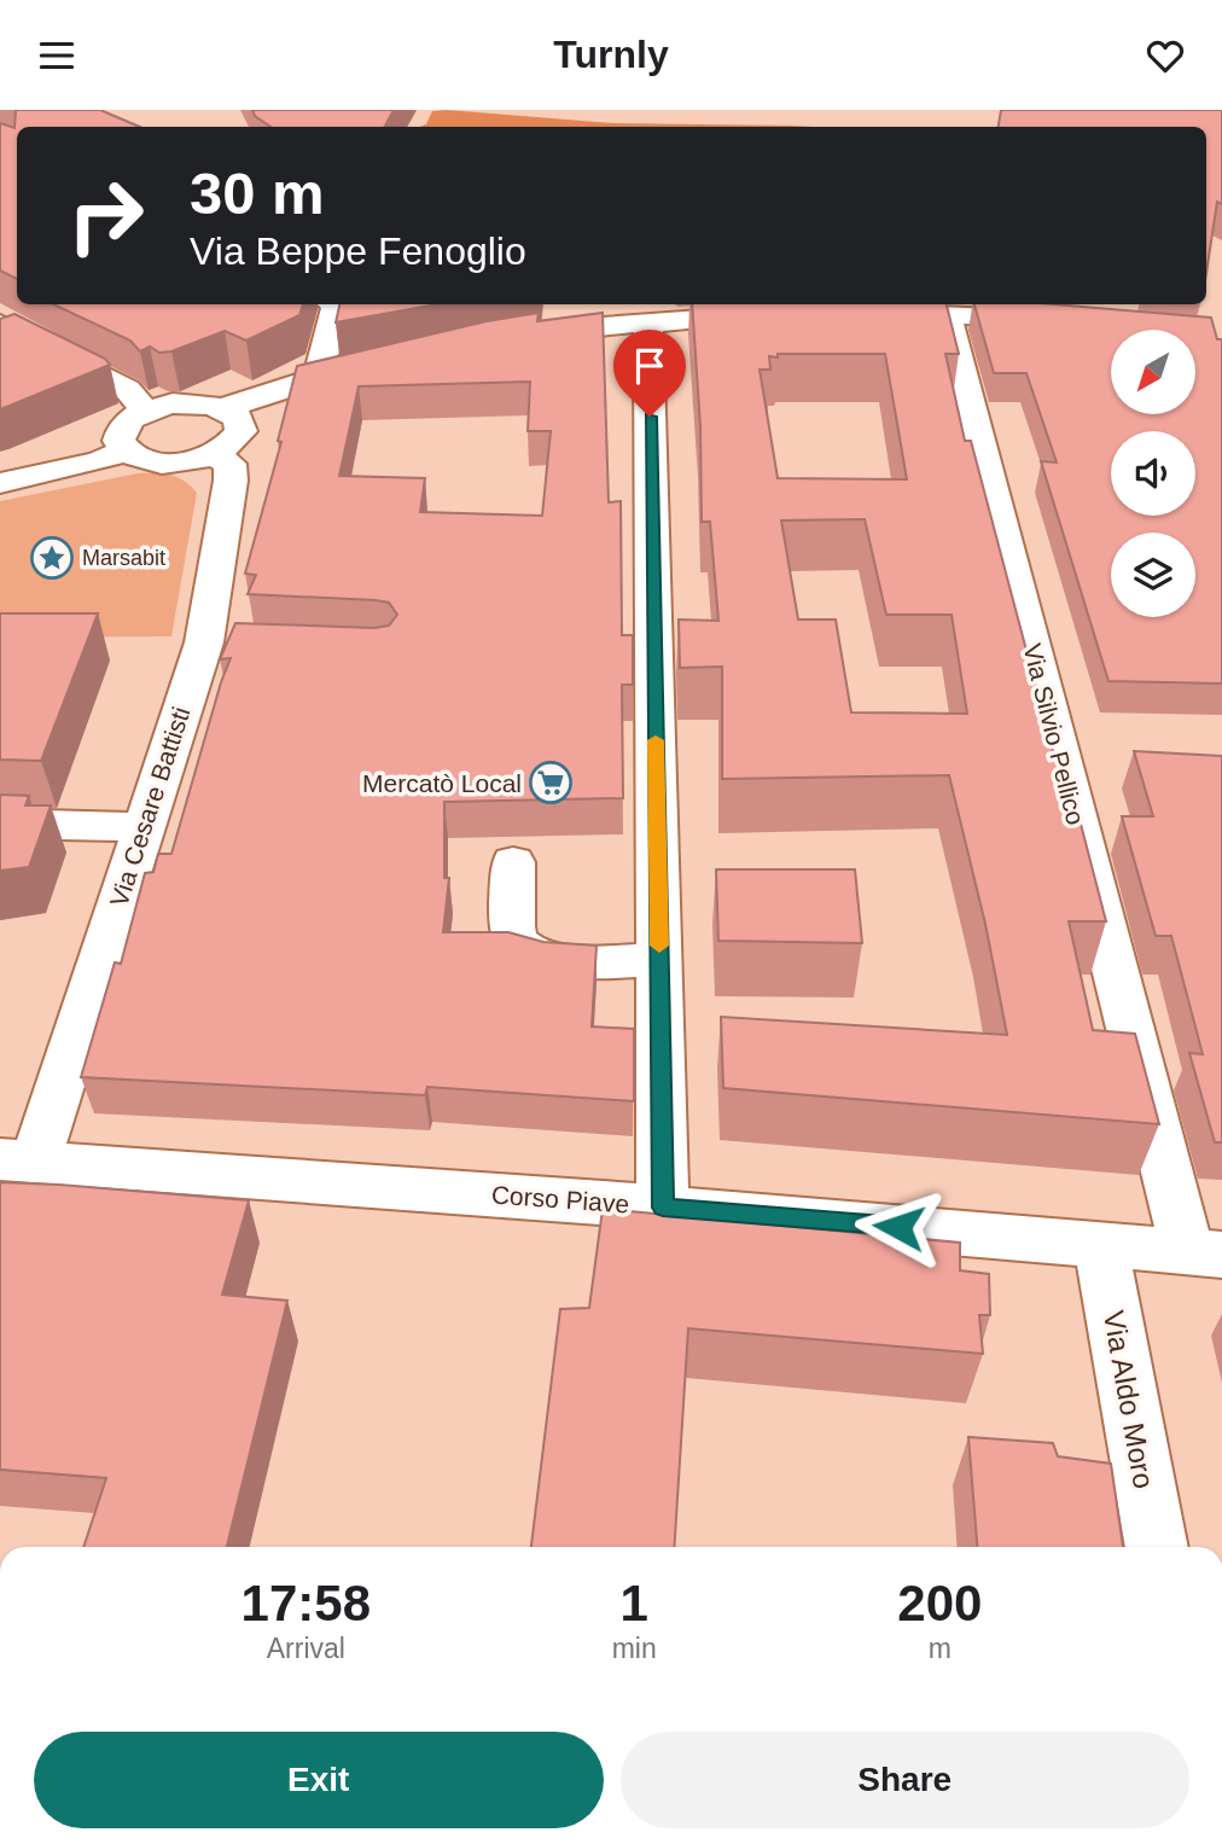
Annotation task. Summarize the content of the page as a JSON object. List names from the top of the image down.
{
  "streets": {
    "street": [
      "Via Silvio Pellico",
      "Via Cesare Battisti",
      "Corso Piave",
      "Via Aldo Moro"
    ]
  },
  "crossings": [
    ["Via Silvio Pellico", "Corso Piave"],
    ["Via Cesare Battisti", "Corso Piave"],
    ["Corso Piave", "Via Aldo Moro"]
  ],
  "places": {
    "place": ["Marsabit"],
    "supermarket": ["Mercatò Local"]
  },
  "north": "bottom left",
  "page": {
    "header": "Turnly",
    "turn": ["30 m", "Via Beppe Fenoglio"],
    "eta": [
      "17:58",
      "Arrival",
      "1",
      "min",
      "200",
      "m"
    ],
    "buttons": ["Exit", "Share"]
  }
}
